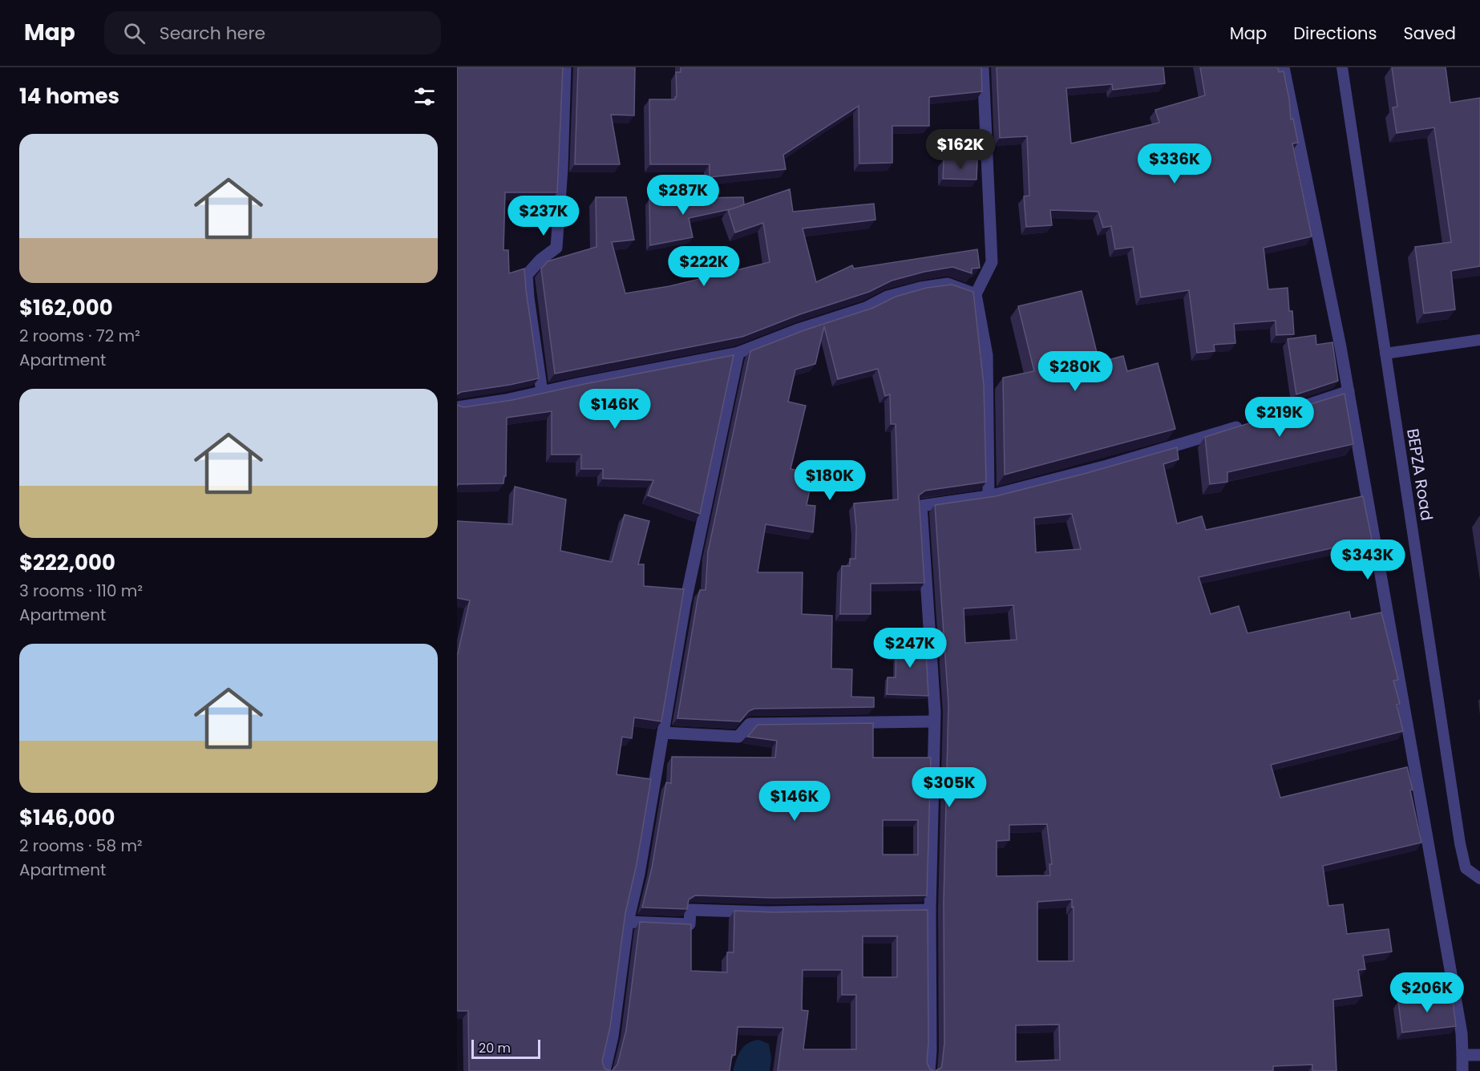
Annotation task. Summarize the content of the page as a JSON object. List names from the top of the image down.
{
  "streets": {
    "lane": ["BEPZA Road"]
  },
  "scale_bar": "20 m",
  "page": {
    "header": "Map",
    "search": "Search here",
    "nav": ["Map", "Directions", "Saved"],
    "heading": "14 homes",
    "list": [
      {
        "name": "$162,000",
        "note": "2 rooms · 72 m² · Apartment"
      },
      {
        "name": "$222,000",
        "note": "3 rooms · 110 m² · Apartment"
      },
      {
        "name": "$146,000",
        "note": "2 rooms · 58 m² · Apartment"
      }
    ],
    "price": [
      "$162K",
      "$336K",
      "$287K",
      "$237K",
      "$222K",
      "$280K",
      "$146K",
      "$219K",
      "$180K",
      "$343K",
      "$247K",
      "$305K",
      "$146K",
      "$206K"
    ],
    "scale": "20 m"
  }
}
